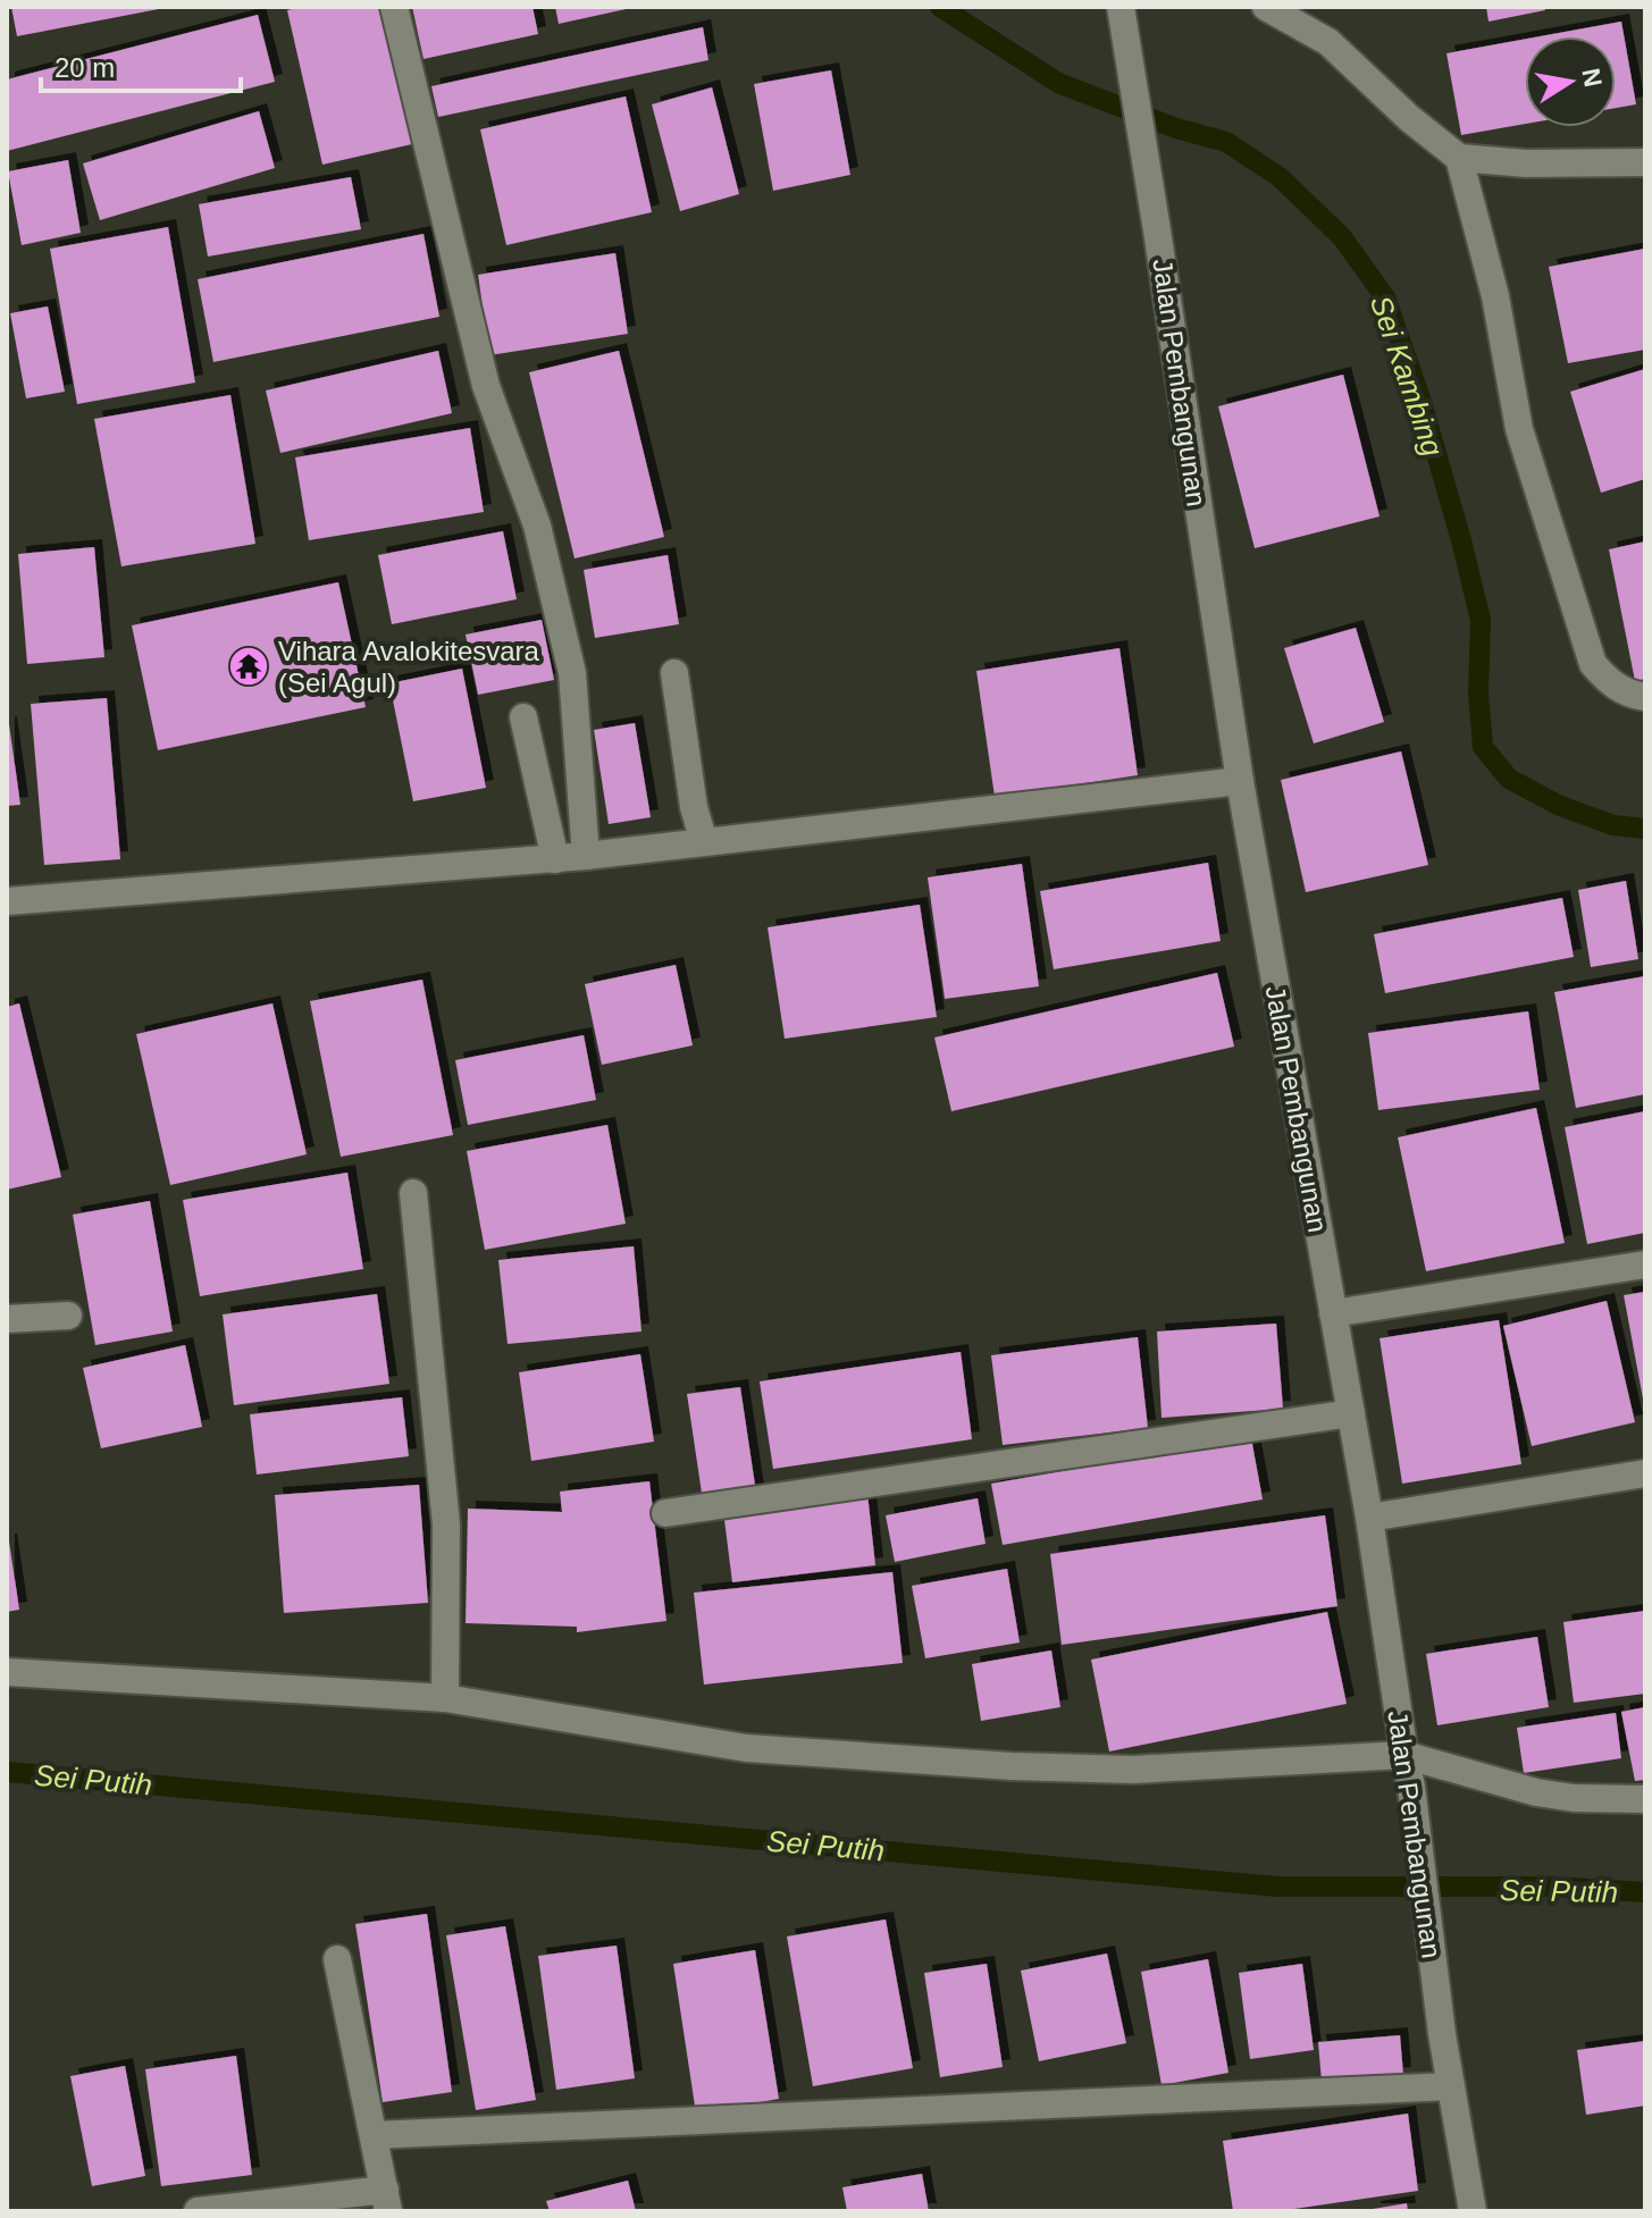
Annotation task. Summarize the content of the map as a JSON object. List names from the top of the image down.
{
  "streets": {
    "street": ["Jalan Pembangunan"]
  },
  "water": ["Sei Kambing", "Sei Putih"],
  "places": {
    "temple": ["Vihara Avalokitesvara (Sei Agul)"]
  },
  "scale_bar": "20 m",
  "north": "right"
}
